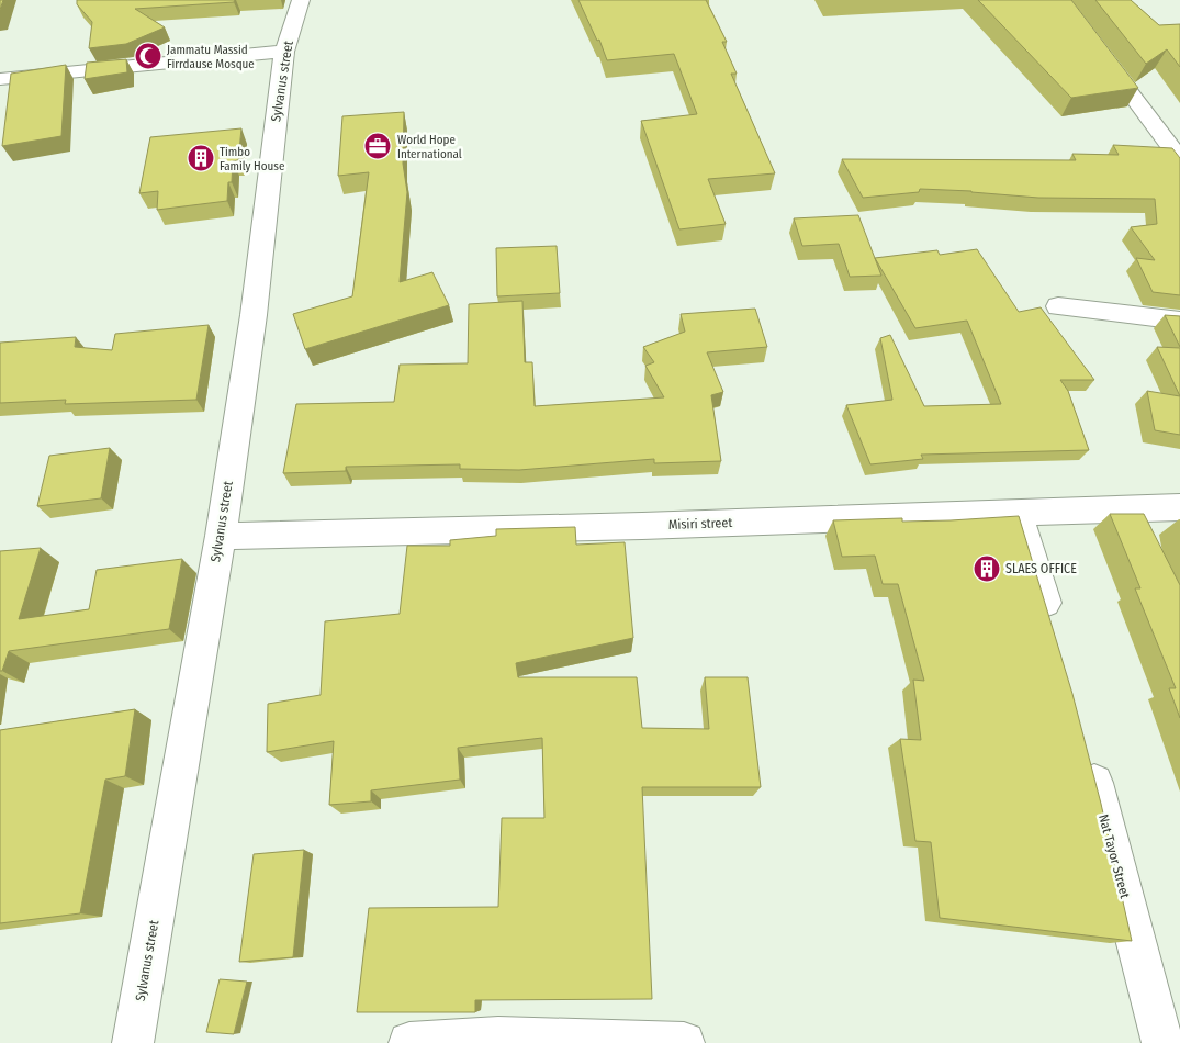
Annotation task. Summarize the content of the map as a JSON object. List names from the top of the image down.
{
  "streets": {
    "street": ["Sylvanus street", "Misiri street", "Nat Tayor Street"]
  },
  "crossings": [
    ["Sylvanus street", "Misiri street"]
  ],
  "places": {
    "mosque": ["Jammatu Massid Firrdause Mosque"],
    "office": ["World Hope International"],
    "building": ["Timbo Family House", "SLAES OFFICE"]
  }
}
